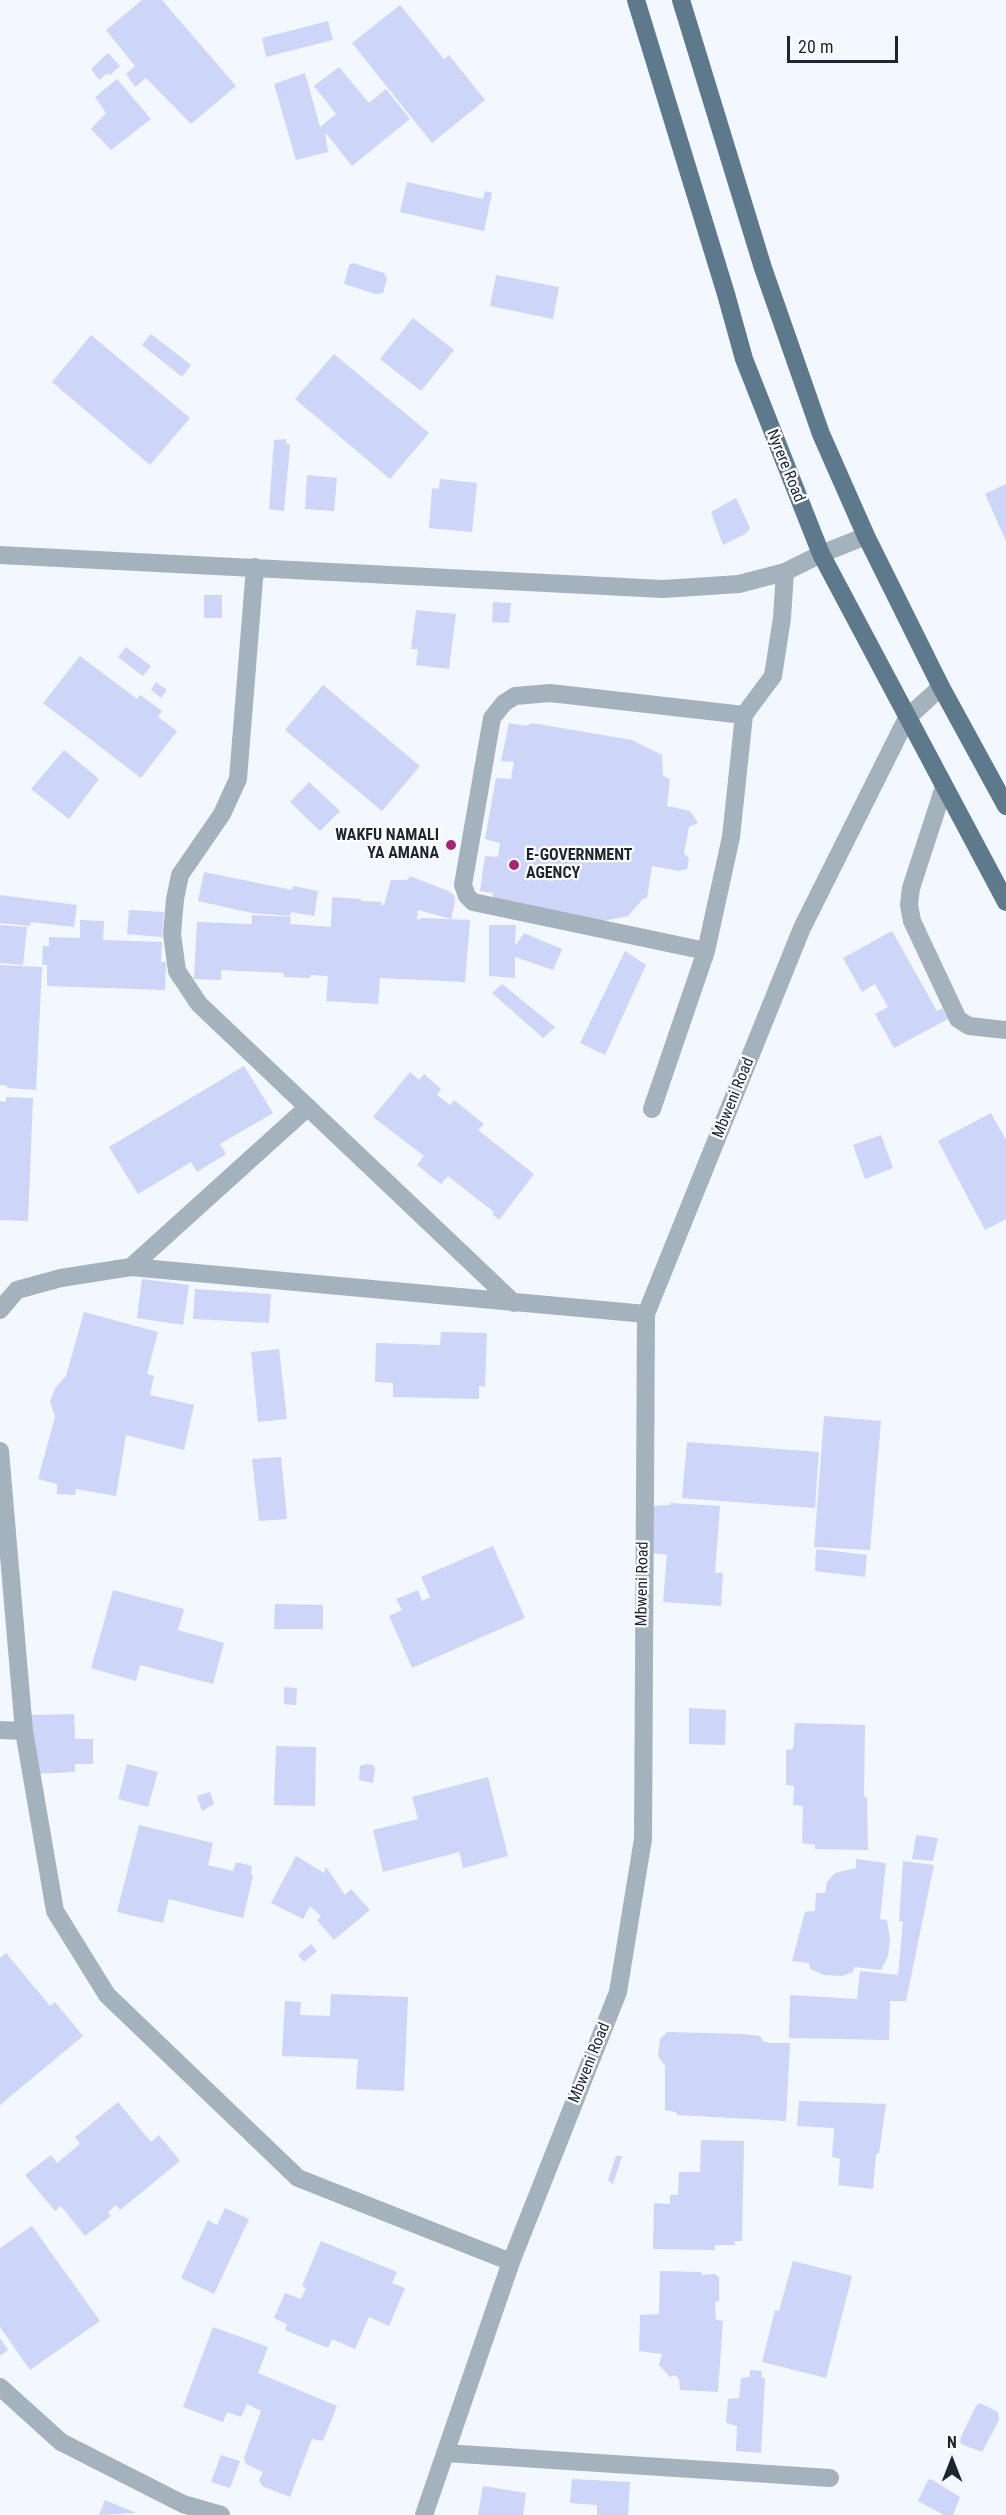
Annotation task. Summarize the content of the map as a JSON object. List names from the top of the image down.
{
  "streets": {
    "main road": ["Nyrere Road"],
    "street": ["Mbweni Road"]
  },
  "crossings": [
    ["Nyrere Road", "Mbweni Road"]
  ],
  "places": ["WAKFU NAMALI YA AMANA", "E-GOVERNMENT AGENCY"],
  "scale_bar": "20 m",
  "north": "top"
}
